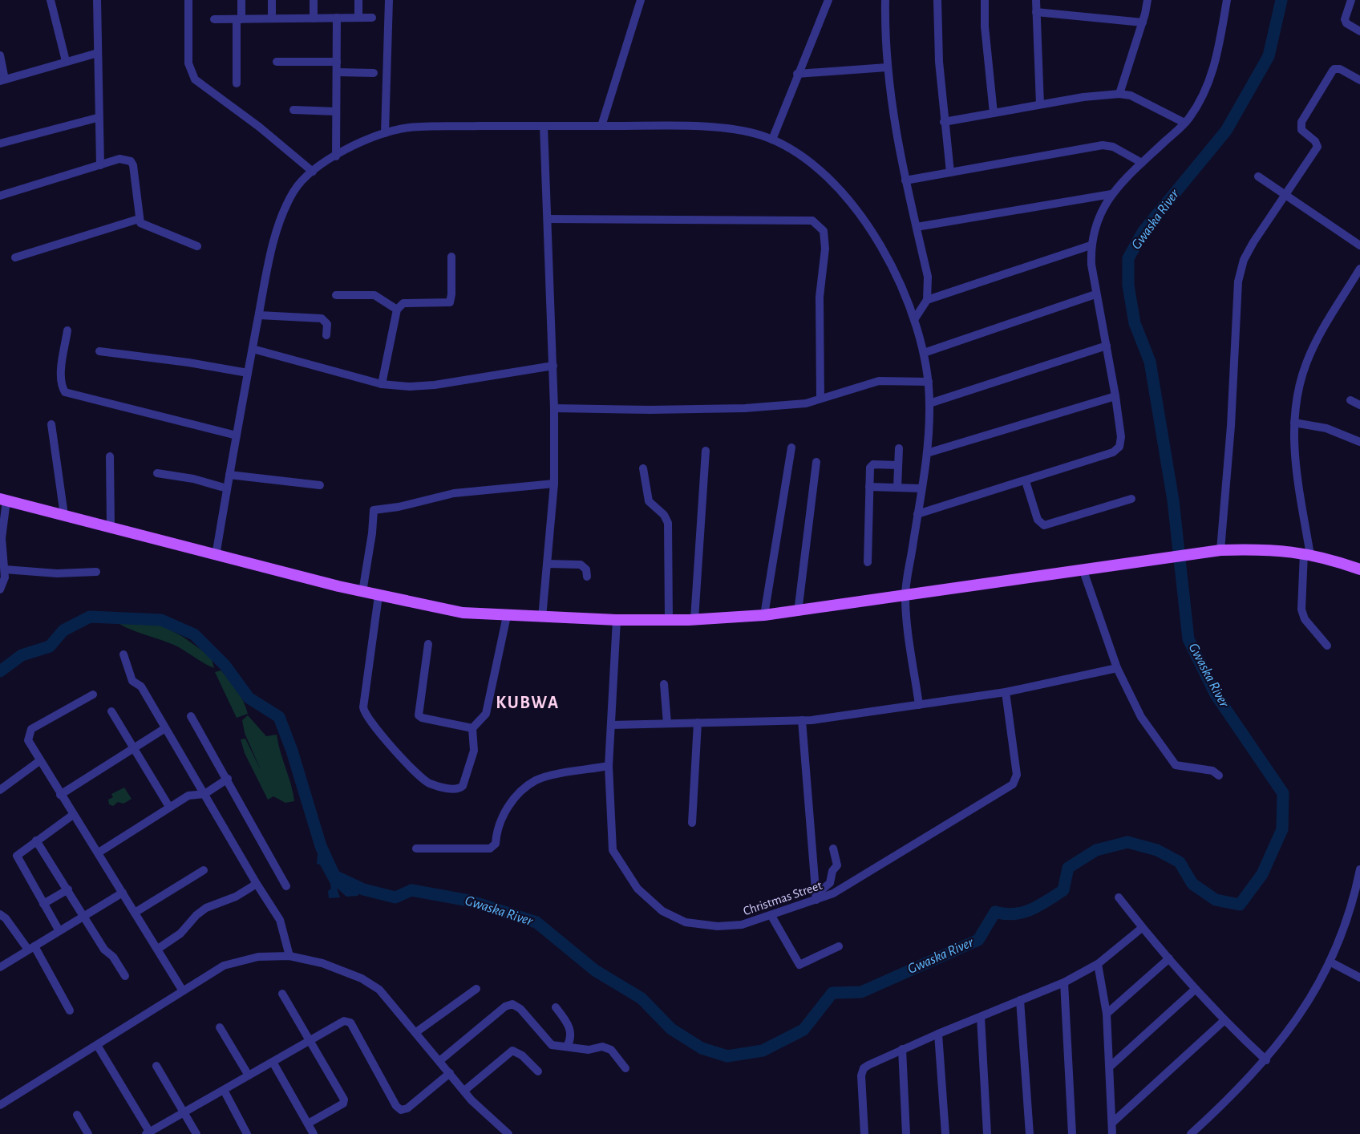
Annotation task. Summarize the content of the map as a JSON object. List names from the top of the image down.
{
  "streets": {
    "street": ["Christmas Street"]
  },
  "districts": ["KUBWA"],
  "water": ["Gwaska River"]
}
